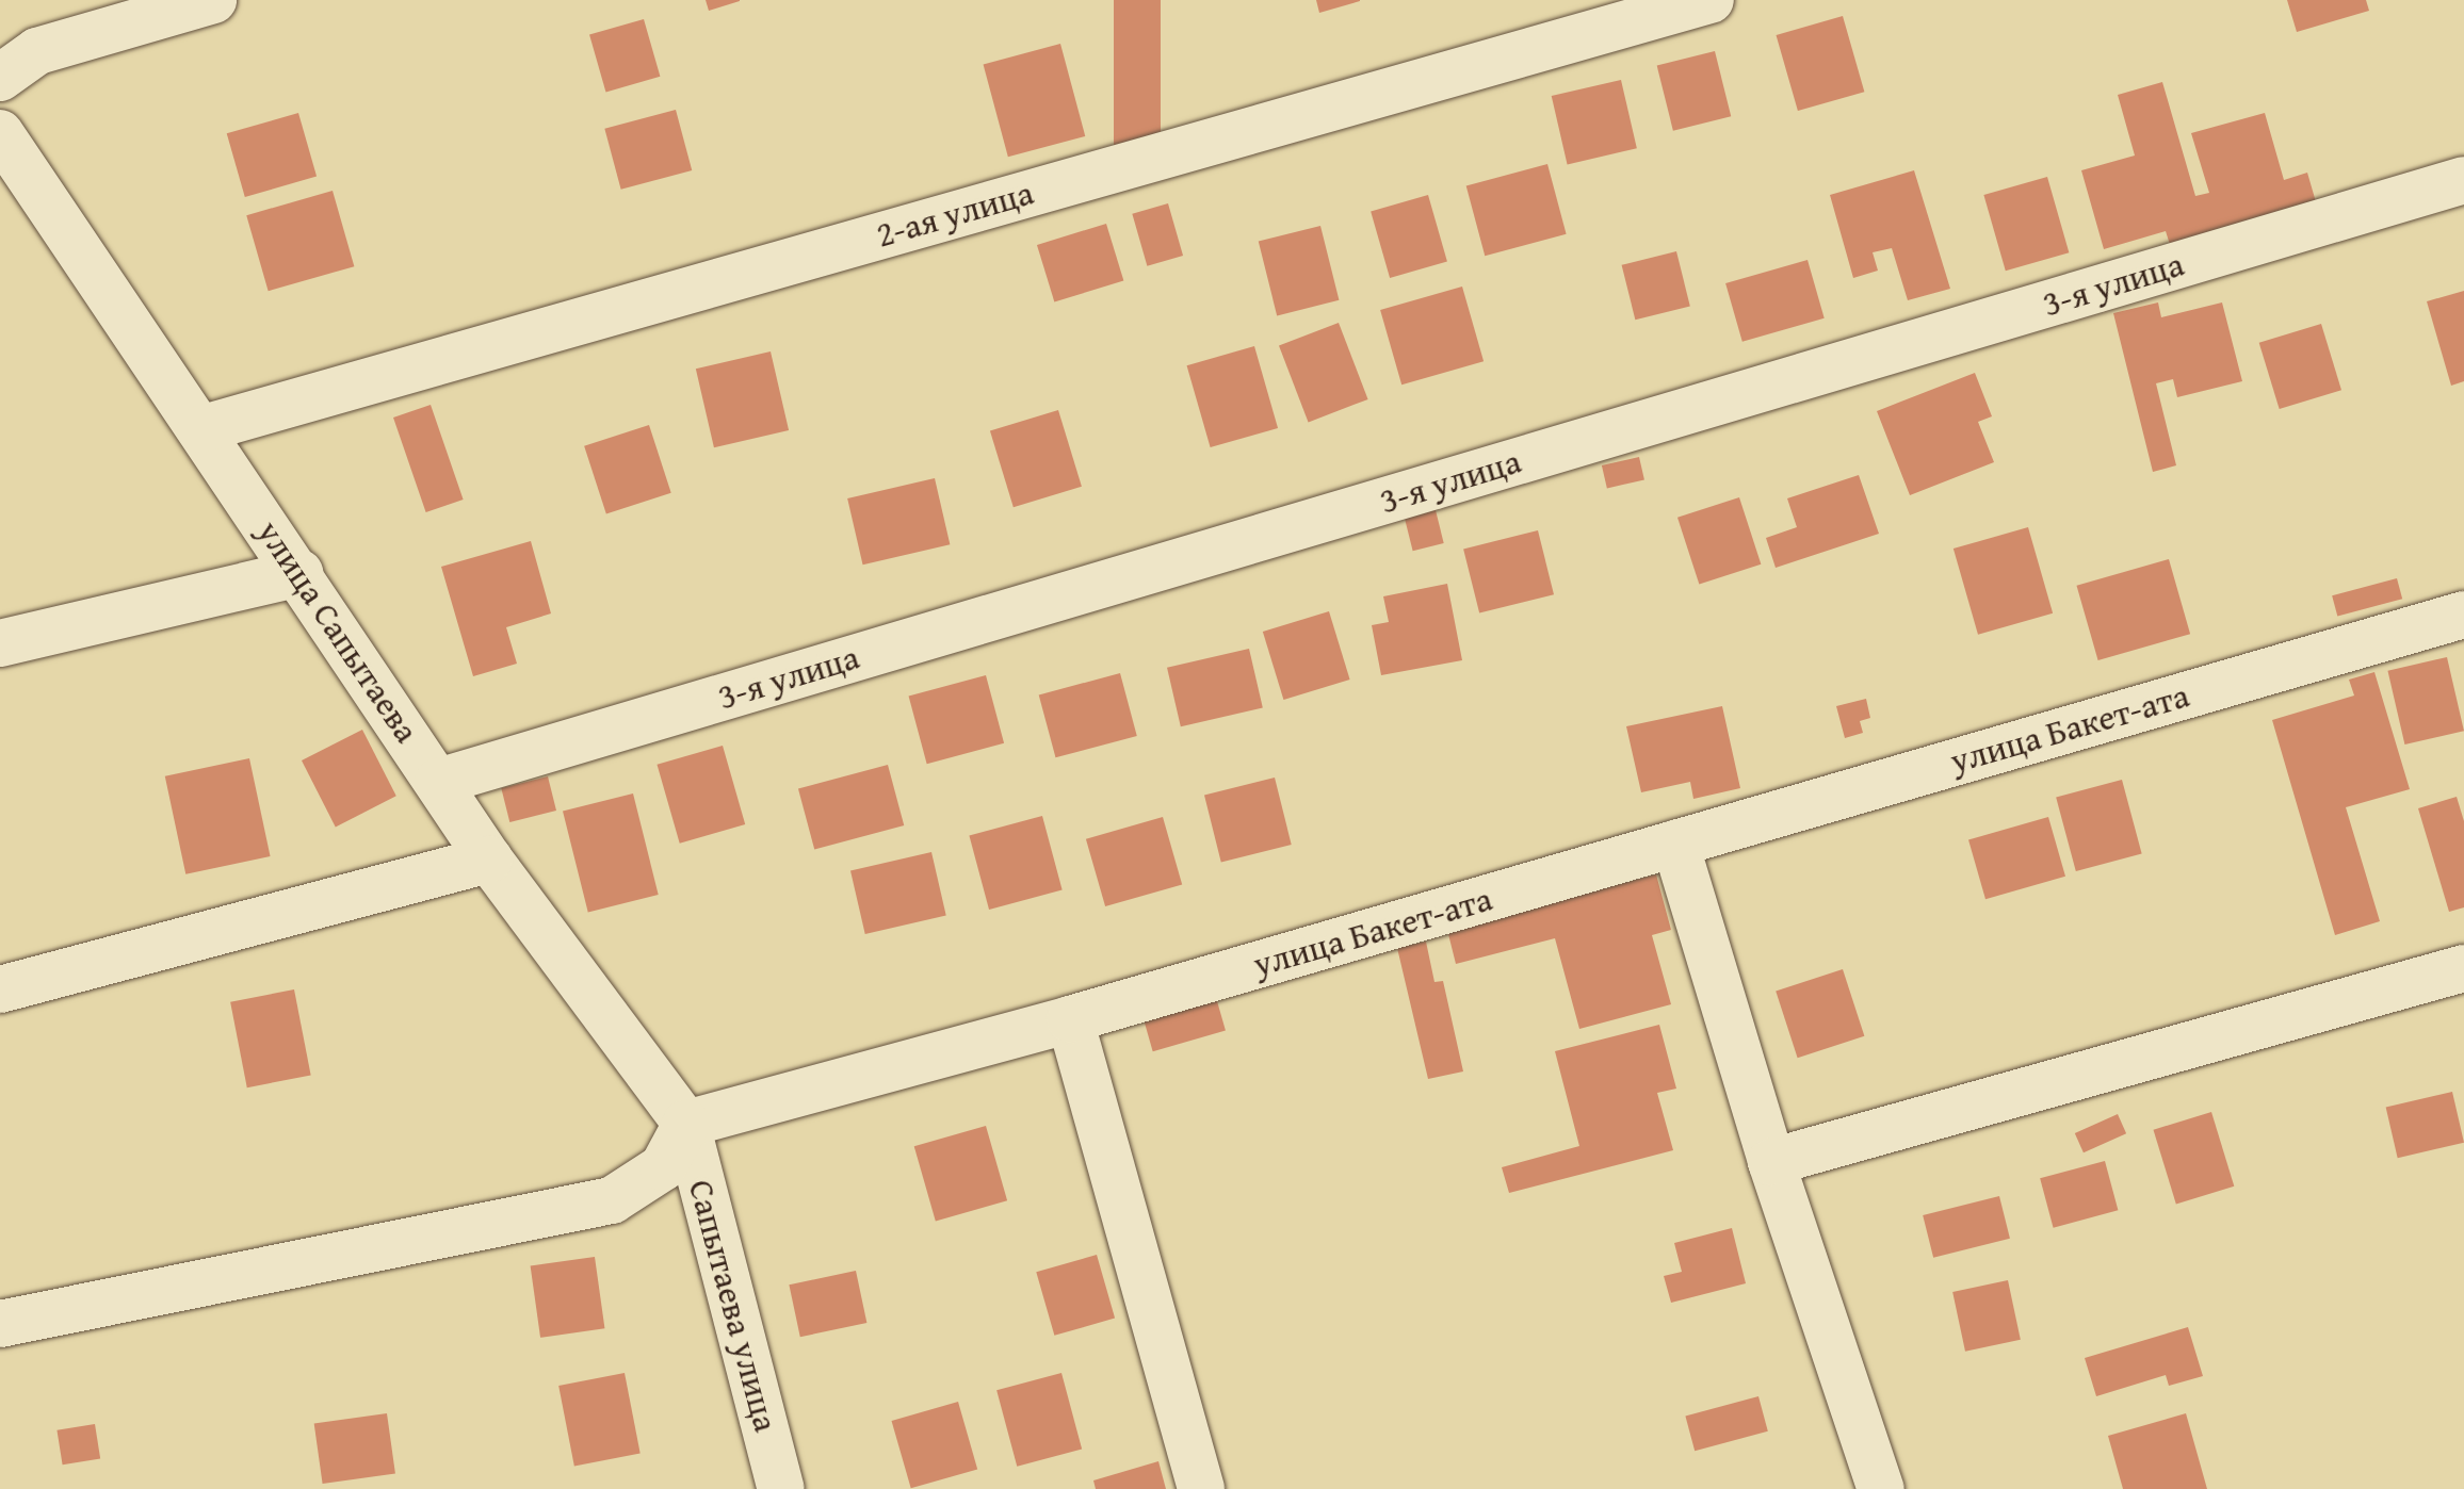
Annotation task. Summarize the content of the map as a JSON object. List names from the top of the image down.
{
  "streets": {
    "street": [
      "2-ая улица",
      "3-я улица",
      "улица Сапытаева",
      "улица Бакет-ата",
      "Сапытаева улица"
    ]
  },
  "crossings": [
    ["2-ая улица", "улица Сапытаева"],
    ["3-я улица", "улица Сапытаева"],
    ["улица Сапытаева", "улица Бакет-ата"],
    ["улица Сапытаева", "Сапытаева улица"],
    ["улица Бакет-ата", "Сапытаева улица"]
  ]
}
